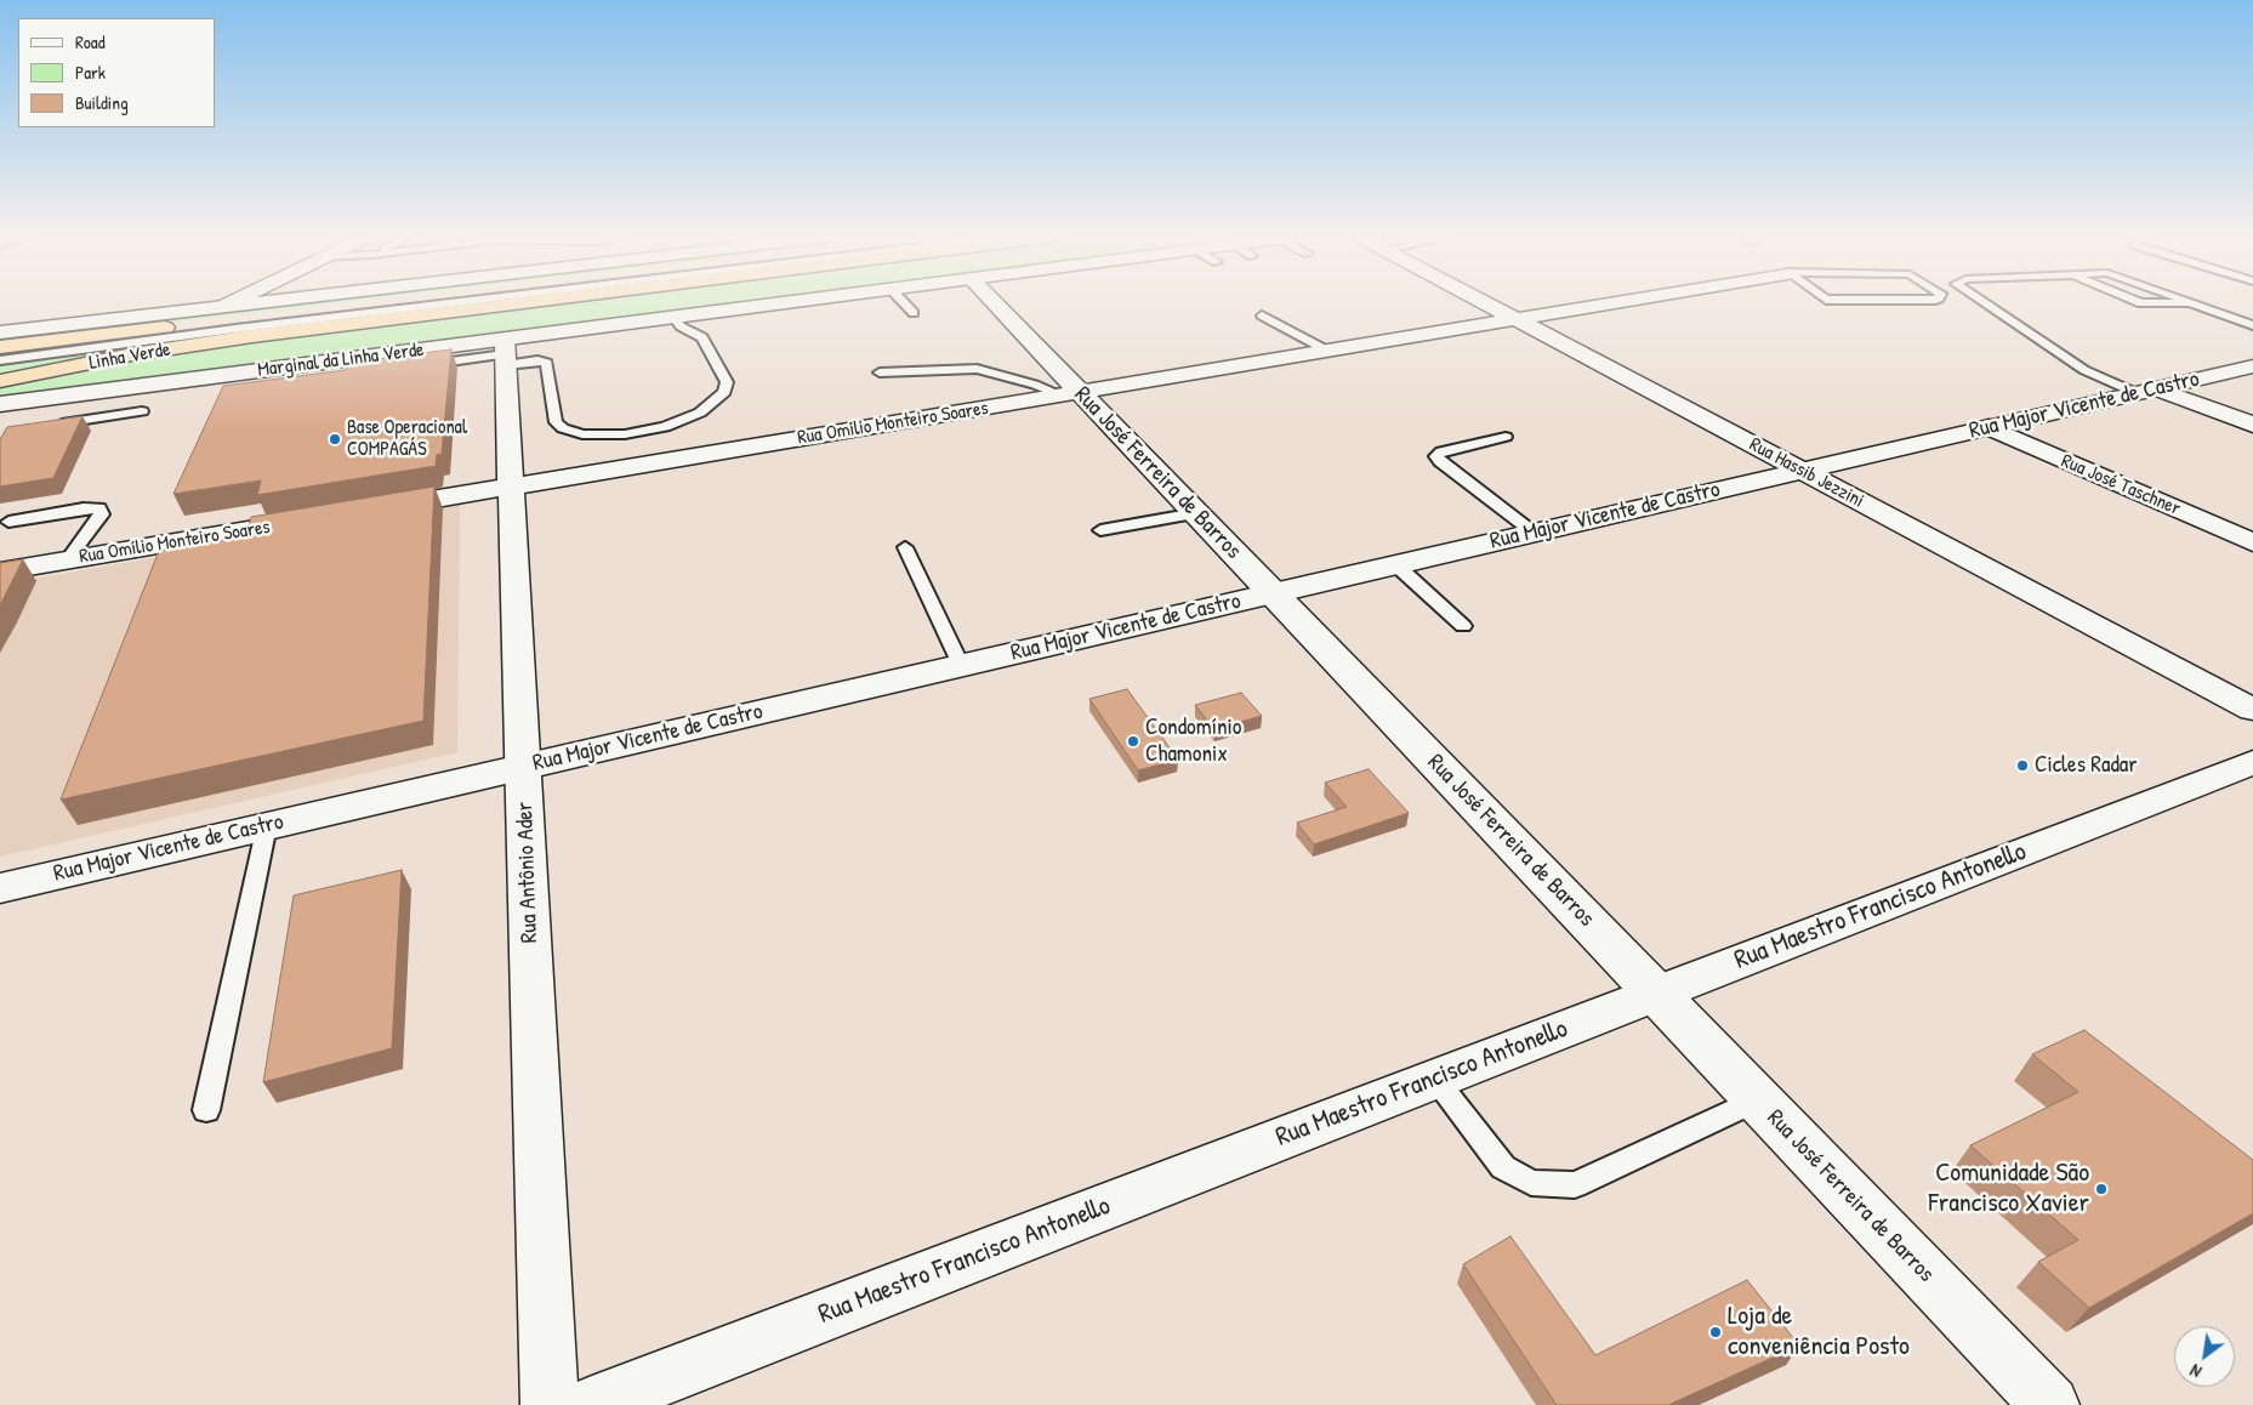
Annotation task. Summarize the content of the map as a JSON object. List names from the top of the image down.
{
  "streets": {
    "highway": ["Linha Verde"],
    "street": [
      "Marginal da Linha Verde",
      "Rua Major Vicente de Castro",
      "Rua Omílio Monteiro Soares",
      "Rua José Ferreira de Barros",
      "Rua Hassib Jezzini",
      "Rua José Taschner",
      "Rua Antônio Ader",
      "Rua Maestro Francisco Antonello"
    ]
  },
  "crossings": [
    ["Marginal da Linha Verde", "Rua Antônio Ader"],
    ["Rua Major Vicente de Castro", "Rua José Ferreira de Barros"],
    ["Rua Major Vicente de Castro", "Rua Hassib Jezzini"],
    ["Rua Major Vicente de Castro", "Rua José Taschner"],
    ["Rua Major Vicente de Castro", "Rua Antônio Ader"],
    ["Rua Omílio Monteiro Soares", "Rua José Ferreira de Barros"],
    ["Rua Omílio Monteiro Soares", "Rua Hassib Jezzini"],
    ["Rua Omílio Monteiro Soares", "Rua Antônio Ader"],
    ["Rua José Ferreira de Barros", "Rua Maestro Francisco Antonello"]
  ],
  "places": [
    "Base Operacional COMPAGÁS",
    "Condomínio Chamonix",
    "Cicles Radar",
    "Comunidade São Francisco Xavier",
    "Loja de conveniência Posto"
  ],
  "legend": ["Road", "Park", "Building"],
  "north": "bottom left"
}
